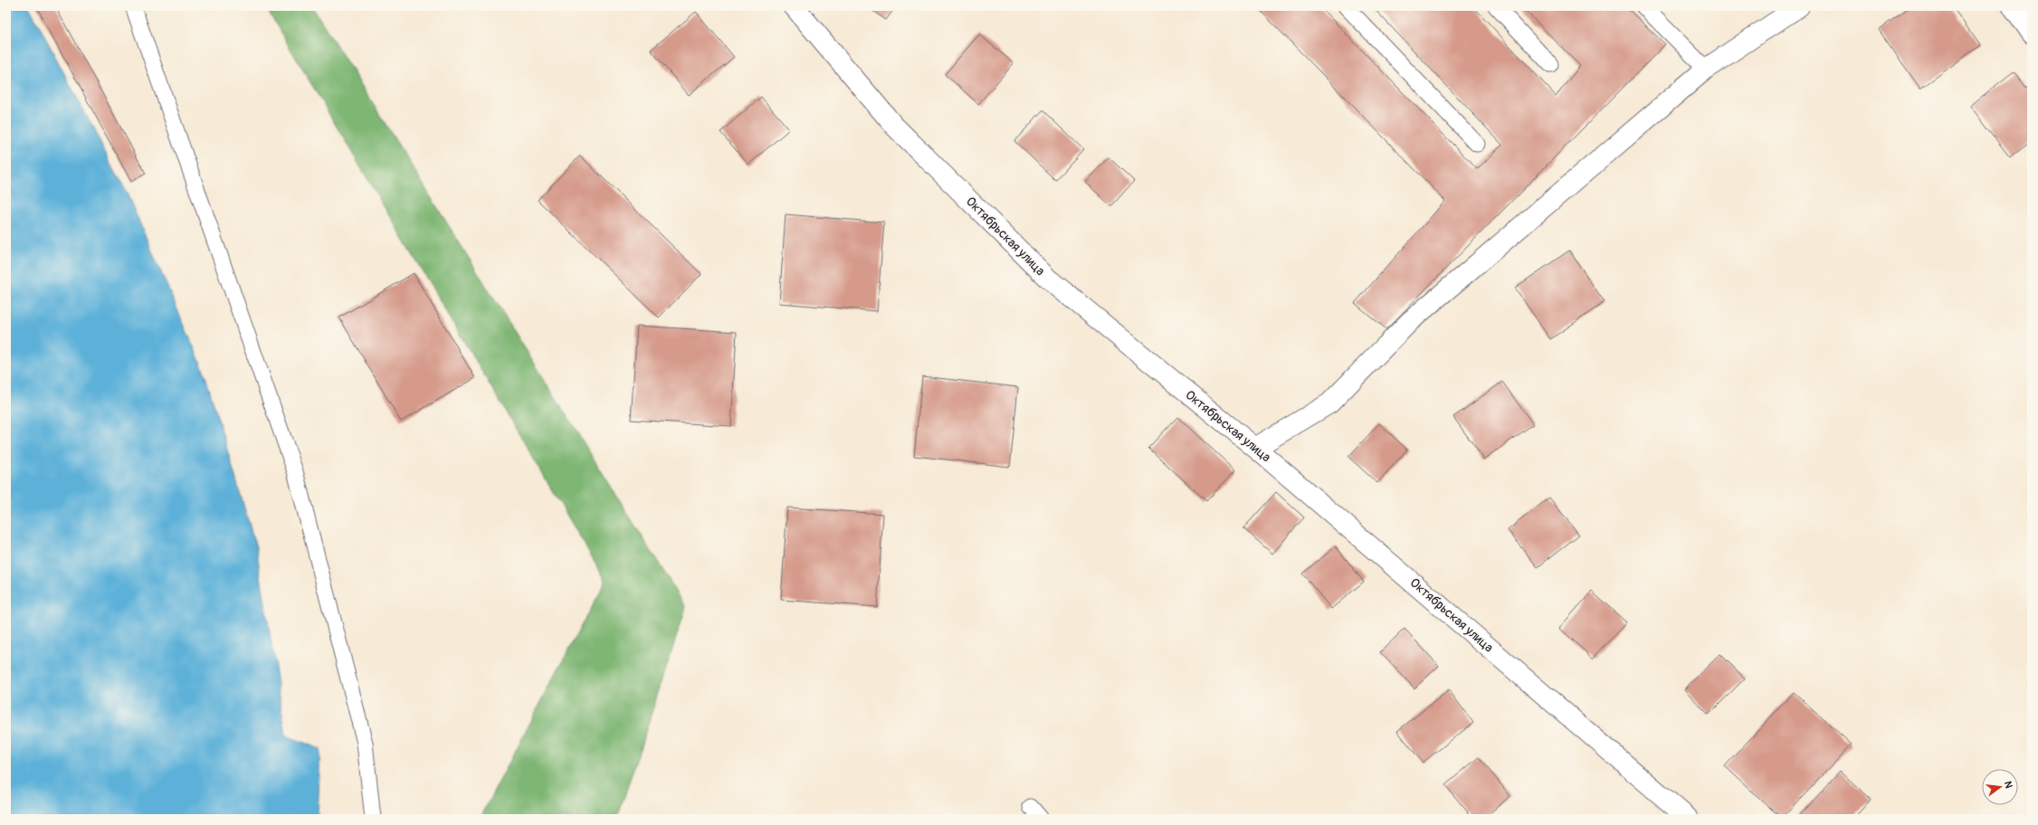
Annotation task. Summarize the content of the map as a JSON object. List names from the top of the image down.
{
  "streets": {
    "street": ["Октябрьская улица"]
  },
  "north": "right"
}
